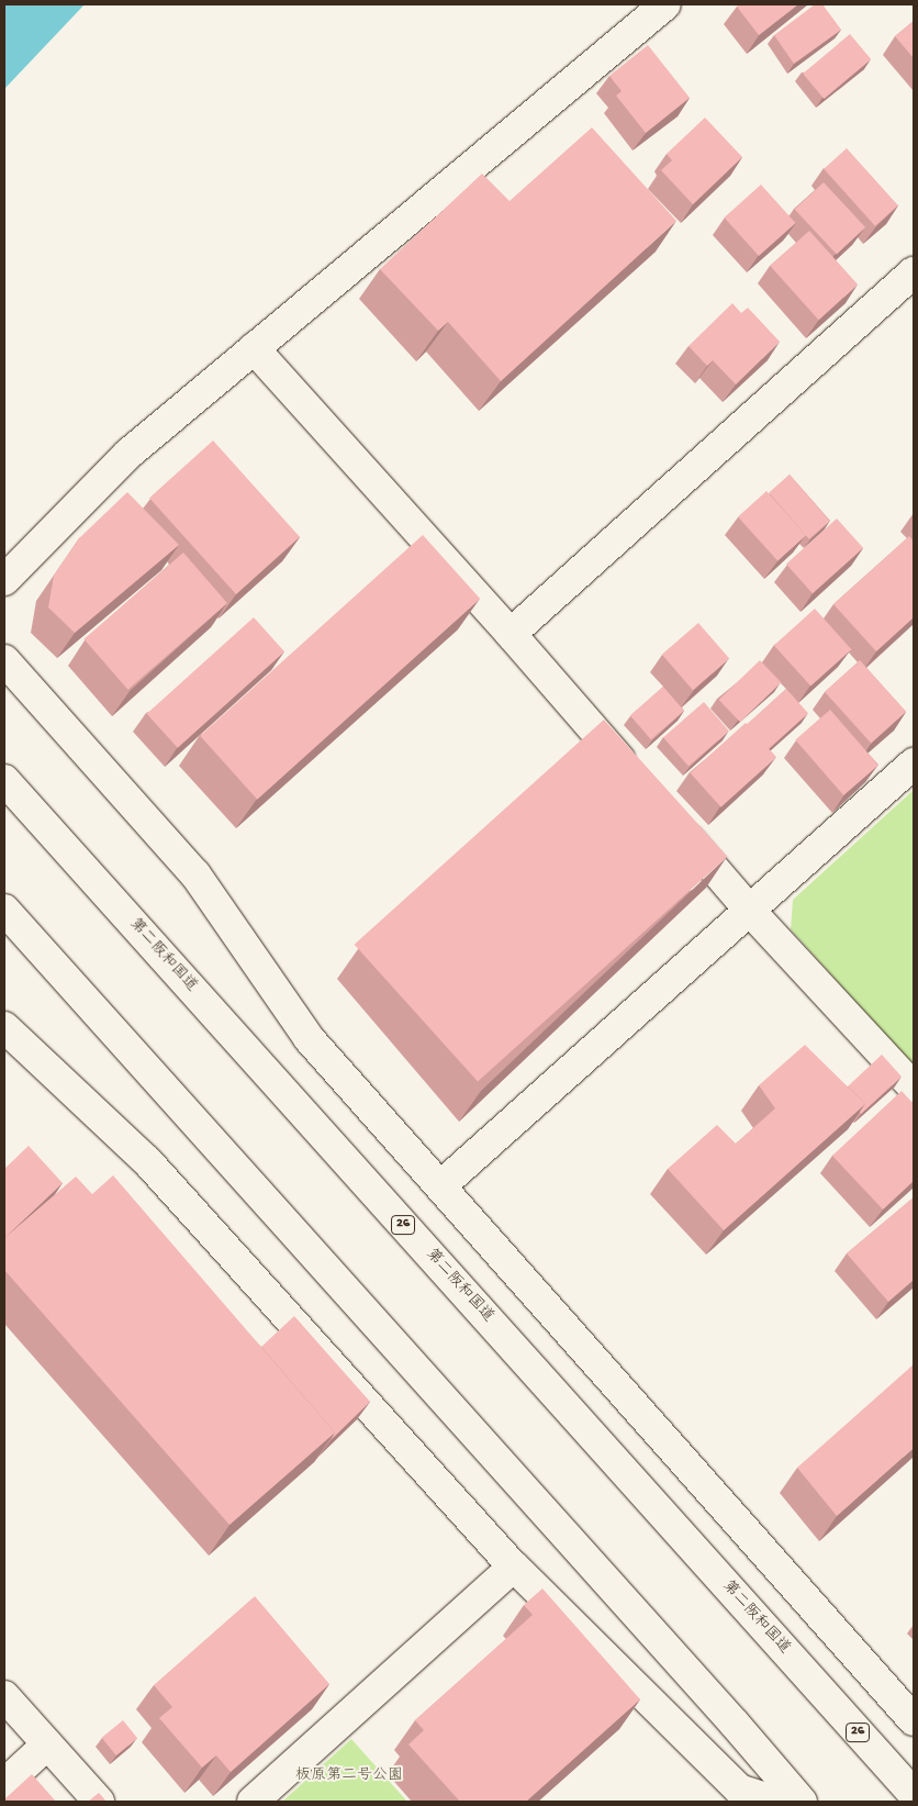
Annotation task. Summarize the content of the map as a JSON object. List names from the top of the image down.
{
  "streets": {
    "main road": ["第二阪和国道", "26"]
  },
  "parks": ["板原第二号公園"]
}
